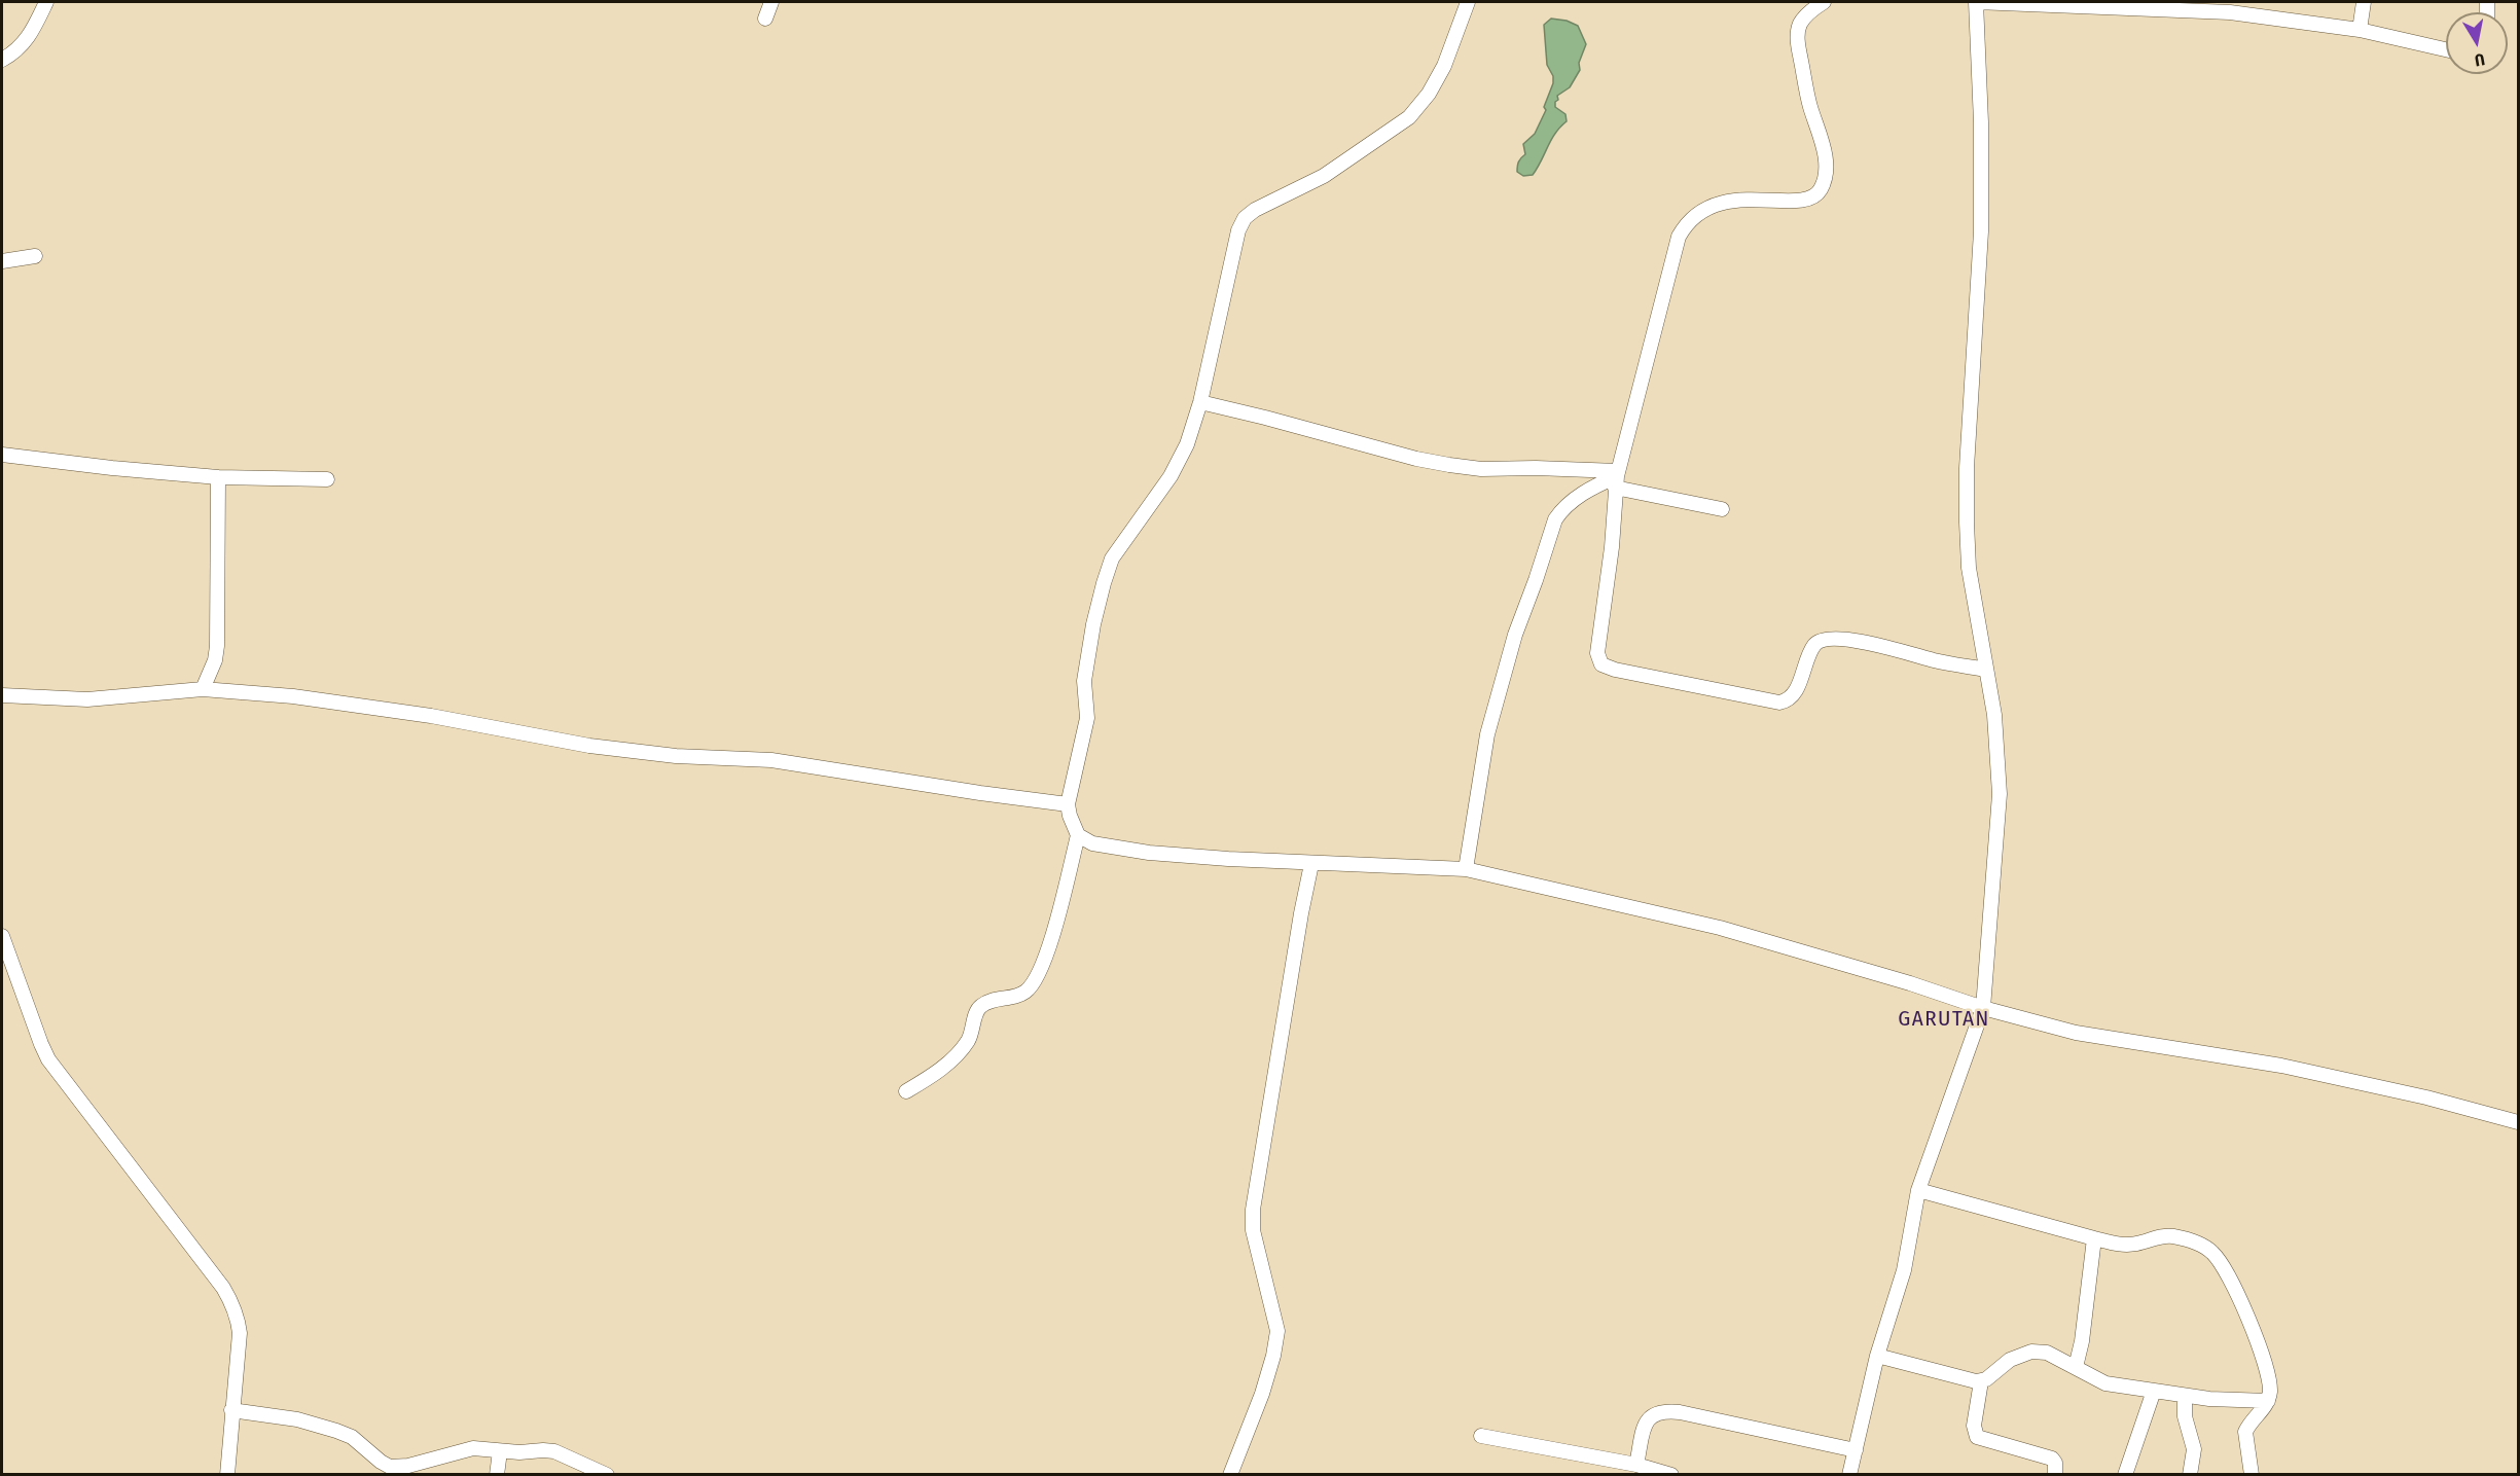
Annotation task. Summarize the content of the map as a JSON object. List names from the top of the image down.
{
  "districts": ["GARUTAN"],
  "north": "bottom"
}
